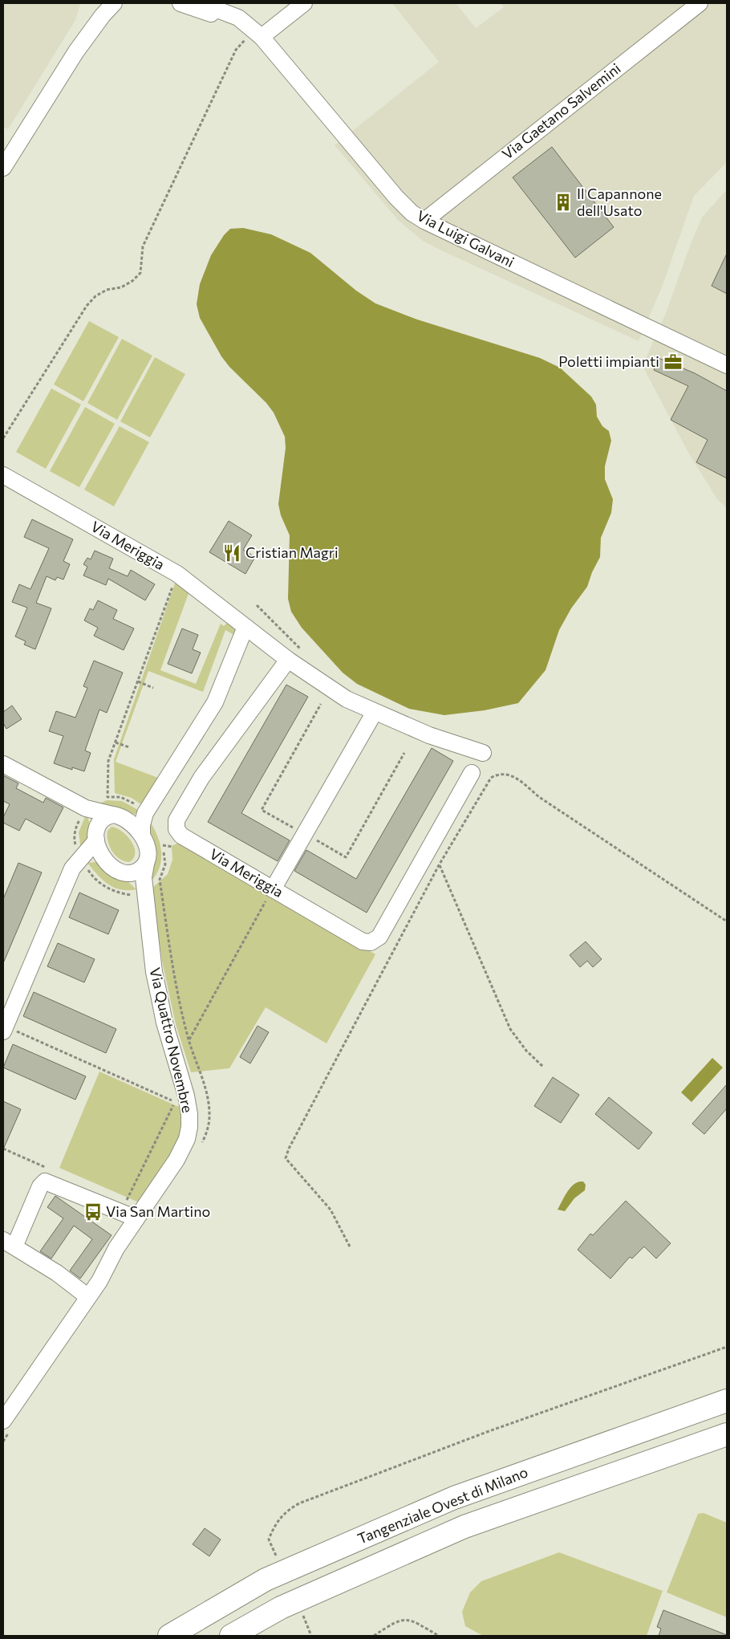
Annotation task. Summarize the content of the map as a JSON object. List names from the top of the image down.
{
  "streets": {
    "highway": ["Tangenziale Ovest di Milano"],
    "street": [
      "Via Gaetano Salvemini",
      "Via Luigi Galvani",
      "Via Meriggia",
      "Via Quattro Novembre"
    ]
  },
  "crossings": [
    ["Via Gaetano Salvemini", "Via Luigi Galvani"]
  ],
  "places": {
    "building": ["Il Capannone dell'Usato"],
    "office": ["Poletti impianti"],
    "restaurant": ["Cristian Magri"],
    "bus stop": ["Via San Martino"]
  }
}
